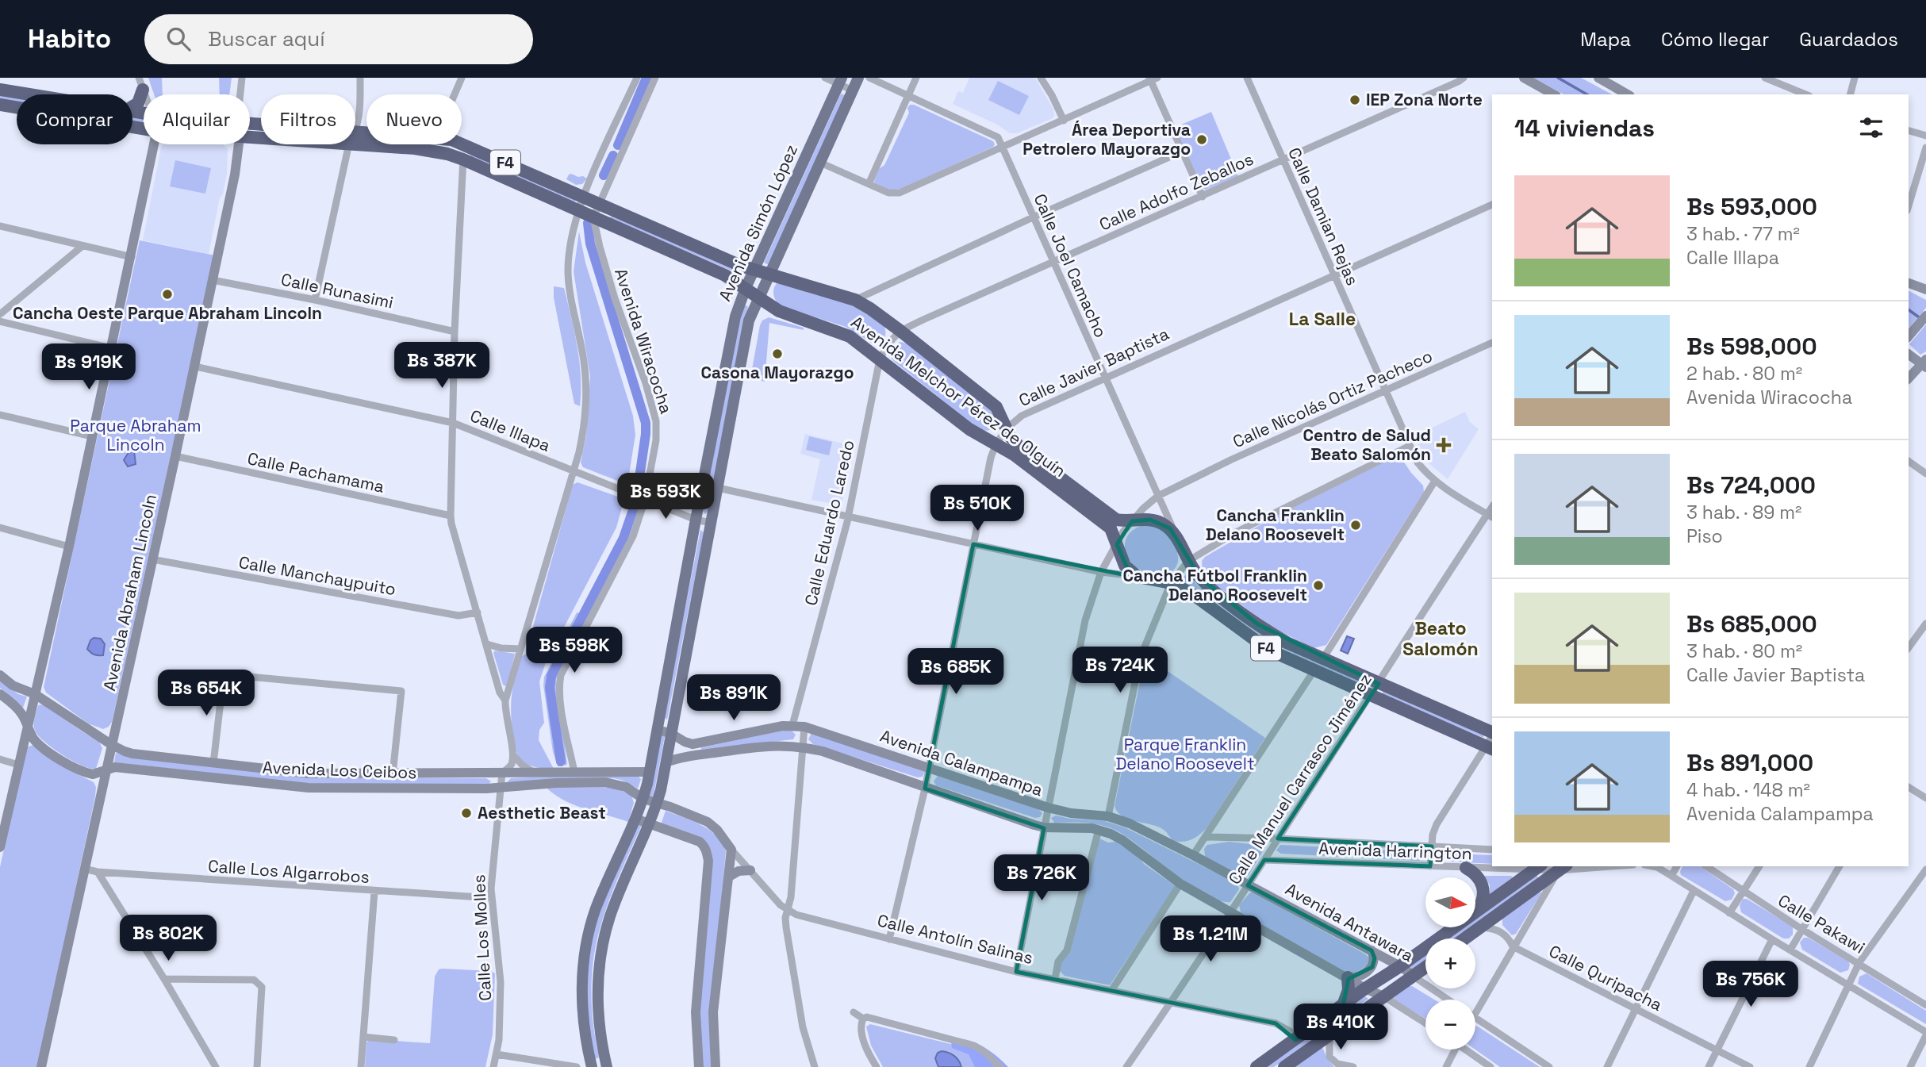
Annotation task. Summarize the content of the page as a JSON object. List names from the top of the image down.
{
  "streets": {
    "highway": ["F4", "Avenida Melchor Pérez de Olguín"],
    "main road": ["Avenida Simón López"],
    "street": [
      "Calle Adolfo Zeballos",
      "Calle Damian Rejas",
      "Calle Joel Camacho",
      "Calle Runasimi",
      "Avenida Wiracocha",
      "Calle Javier Baptista",
      "Calle Nicolás Ortiz Pacheco",
      "Calle Illapa",
      "Calle Pachamama",
      "Calle Eduardo Laredo",
      "Calle Manchaypuito",
      "Avenida Abraham Lincoln",
      "Avenida Calampampa",
      "Avenida Los Ceibos",
      "Calle Manuel Carrasco Jiménez",
      "Avenida Harrington",
      "Calle Los Algarrobos",
      "Avenida Antawara",
      "Calle Pakawi",
      "Calle Los Molles",
      "Calle Antolín Salinas",
      "Calle Quripacha"
    ]
  },
  "crossings": [
    ["F4", "Calle Joel Camacho"],
    ["F4", "Avenida Melchor Pérez de Olguín"],
    ["F4", "Calle Nicolás Ortiz Pacheco"],
    ["F4", "Calle Manuel Carrasco Jiménez"],
    ["Calle Adolfo Zeballos", "Calle Damian Rejas"],
    ["Calle Adolfo Zeballos", "Calle Joel Camacho"],
    ["Calle Adolfo Zeballos", "Avenida Melchor Pérez de Olguín"],
    ["Calle Adolfo Zeballos", "Calle Eduardo Laredo"],
    ["Calle Damian Rejas", "Calle Javier Baptista"],
    ["Calle Damian Rejas", "Calle Nicolás Ortiz Pacheco"],
    ["Calle Damian Rejas", "Calle Manuel Carrasco Jiménez"],
    ["Avenida Simón López", "Avenida Melchor Pérez de Olguín"],
    ["Avenida Simón López", "Calle Illapa"],
    ["Avenida Simón López", "Avenida Calampampa"],
    ["Avenida Simón López", "Avenida Los Ceibos"],
    ["Avenida Simón López", "Calle Antolín Salinas"],
    ["Calle Joel Camacho", "Calle Javier Baptista"],
    ["Calle Joel Camacho", "Avenida Melchor Pérez de Olguín"],
    ["Calle Joel Camacho", "Calle Nicolás Ortiz Pacheco"],
    ["Calle Runasimi", "Avenida Abraham Lincoln"],
    ["Avenida Wiracocha", "Avenida Melchor Pérez de Olguín"],
    ["Avenida Wiracocha", "Calle Illapa"],
    ["Avenida Wiracocha", "Avenida Los Ceibos"],
    ["Calle Javier Baptista", "Avenida Melchor Pérez de Olguín"],
    ["Calle Javier Baptista", "Avenida Calampampa"],
    ["Calle Javier Baptista", "Calle Antolín Salinas"],
    ["Avenida Melchor Pérez de Olguín", "Calle Nicolás Ortiz Pacheco"],
    ["Avenida Melchor Pérez de Olguín", "Calle Eduardo Laredo"],
    ["Calle Nicolás Ortiz Pacheco", "Avenida Calampampa"],
    ["Calle Nicolás Ortiz Pacheco", "Calle Antolín Salinas"],
    ["Calle Illapa", "Avenida Abraham Lincoln"],
    ["Calle Pachamama", "Avenida Abraham Lincoln"],
    ["Calle Eduardo Laredo", "Avenida Calampampa"],
    ["Calle Manchaypuito", "Avenida Abraham Lincoln"],
    ["Avenida Abraham Lincoln", "Avenida Los Ceibos"],
    ["Avenida Abraham Lincoln", "Calle Los Algarrobos"],
    ["Avenida Calampampa", "Calle Manuel Carrasco Jiménez"],
    ["Avenida Calampampa", "Avenida Antawara"],
    ["Avenida Los Ceibos", "Calle Los Molles"],
    ["Avenida Los Ceibos", "Calle Antolín Salinas"],
    ["Calle Manuel Carrasco Jiménez", "Avenida Harrington"],
    ["Calle Manuel Carrasco Jiménez", "Avenida Antawara"],
    ["Calle Manuel Carrasco Jiménez", "Calle Antolín Salinas"],
    ["Calle Los Algarrobos", "Calle Los Molles"]
  ],
  "districts": ["La Salle", "Beato Salomón"],
  "parks": ["Parque Abraham Lincoln", "Parque Franklin Delano Roosevelt"],
  "places": {
    "other": [
      "IEP Zona Norte",
      "Área Deportiva Petrolero Mayorazgo",
      "Cancha Oeste Parque Abraham Lincoln",
      "Casona Mayorazgo",
      "Cancha Franklin Delano Roosevelt",
      "Cancha Fútbol Franklin Delano Roosevelt",
      "Aesthetic Beast"
    ],
    "health": ["Centro de Salud Beato Salomón"]
  },
  "north": "right",
  "page": {
    "header": "Habito",
    "search": "Buscar aquí",
    "nav": ["Mapa", "Cómo llegar", "Guardados"],
    "chip": [
      "Comprar",
      "Alquilar",
      "Filtros",
      "Nuevo"
    ],
    "heading": "14 viviendas",
    "list": [
      {
        "name": "Bs 593,000",
        "note": "3 hab. · 77 m² · Calle Illapa"
      },
      {
        "name": "Bs 598,000",
        "note": "2 hab. · 80 m² · Avenida Wiracocha"
      },
      {
        "name": "Bs 724,000",
        "note": "3 hab. · 89 m² · Piso"
      },
      {
        "name": "Bs 685,000",
        "note": "3 hab. · 80 m² · Calle Javier Baptista"
      },
      {
        "name": "Bs 891,000",
        "note": "4 hab. · 148 m² · Avenida Calampampa"
      }
    ],
    "price": [
      "Bs 387K",
      "Bs 919K",
      "Bs 593K",
      "Bs 510K",
      "Bs 598K",
      "Bs 724K",
      "Bs 685K",
      "Bs 654K",
      "Bs 891K",
      "Bs 726K",
      "Bs 802K",
      "Bs 1.21M",
      "Bs 756K",
      "Bs 410K"
    ],
    "map_buttons": ["+", "−"]
  }
}
